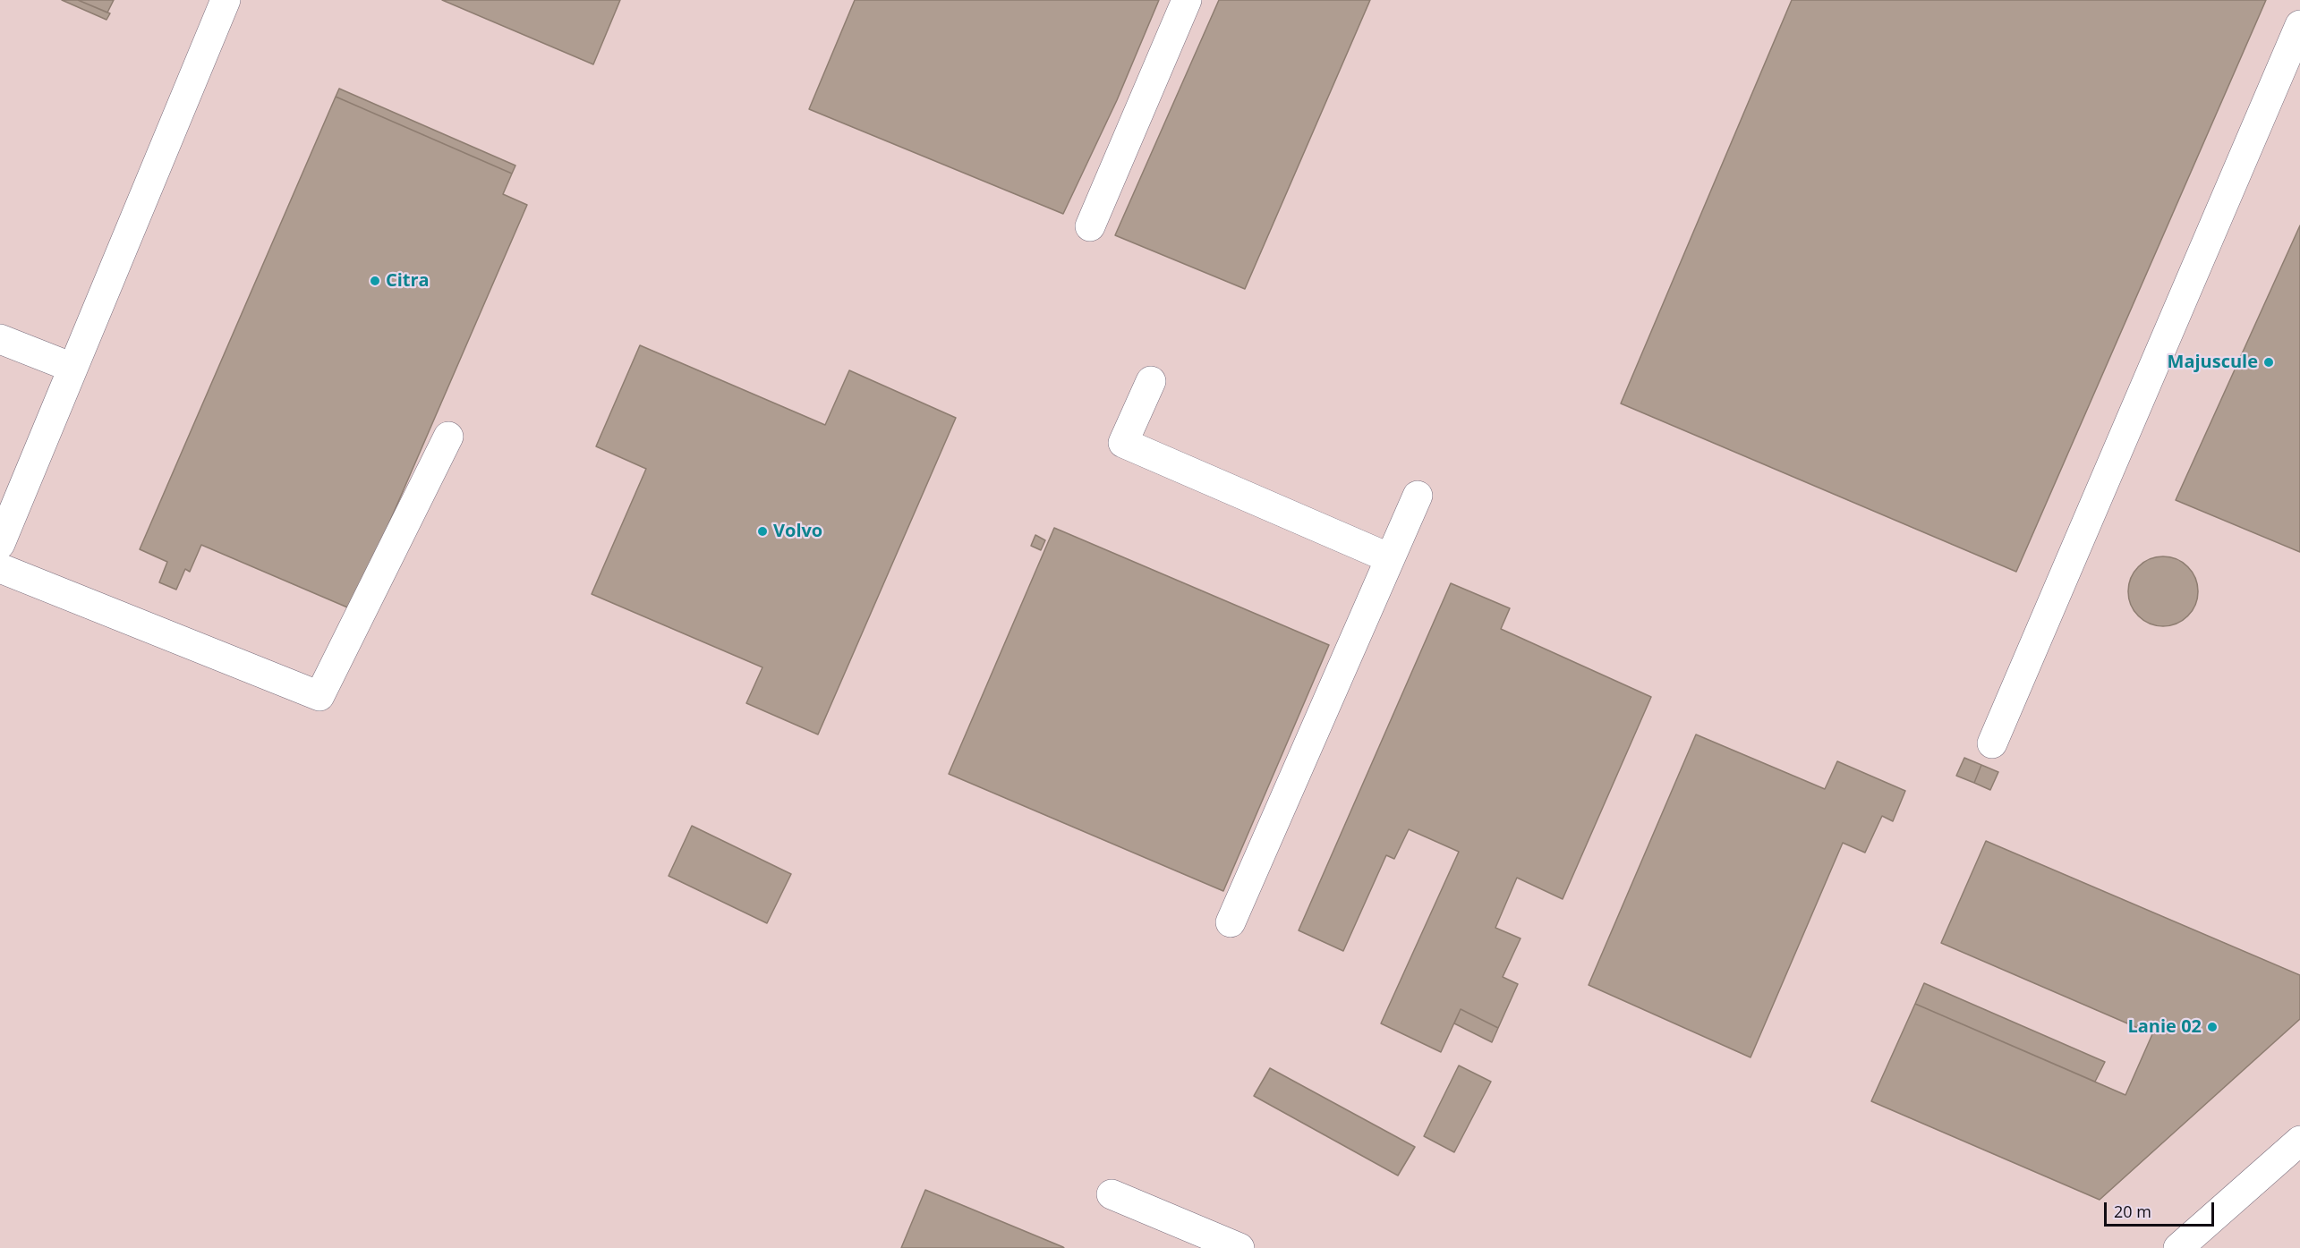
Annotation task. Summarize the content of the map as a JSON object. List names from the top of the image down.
{
  "places": [
    "Citra",
    "Majuscule",
    "Volvo",
    "Lanie 02"
  ],
  "scale_bar": "20 m"
}
